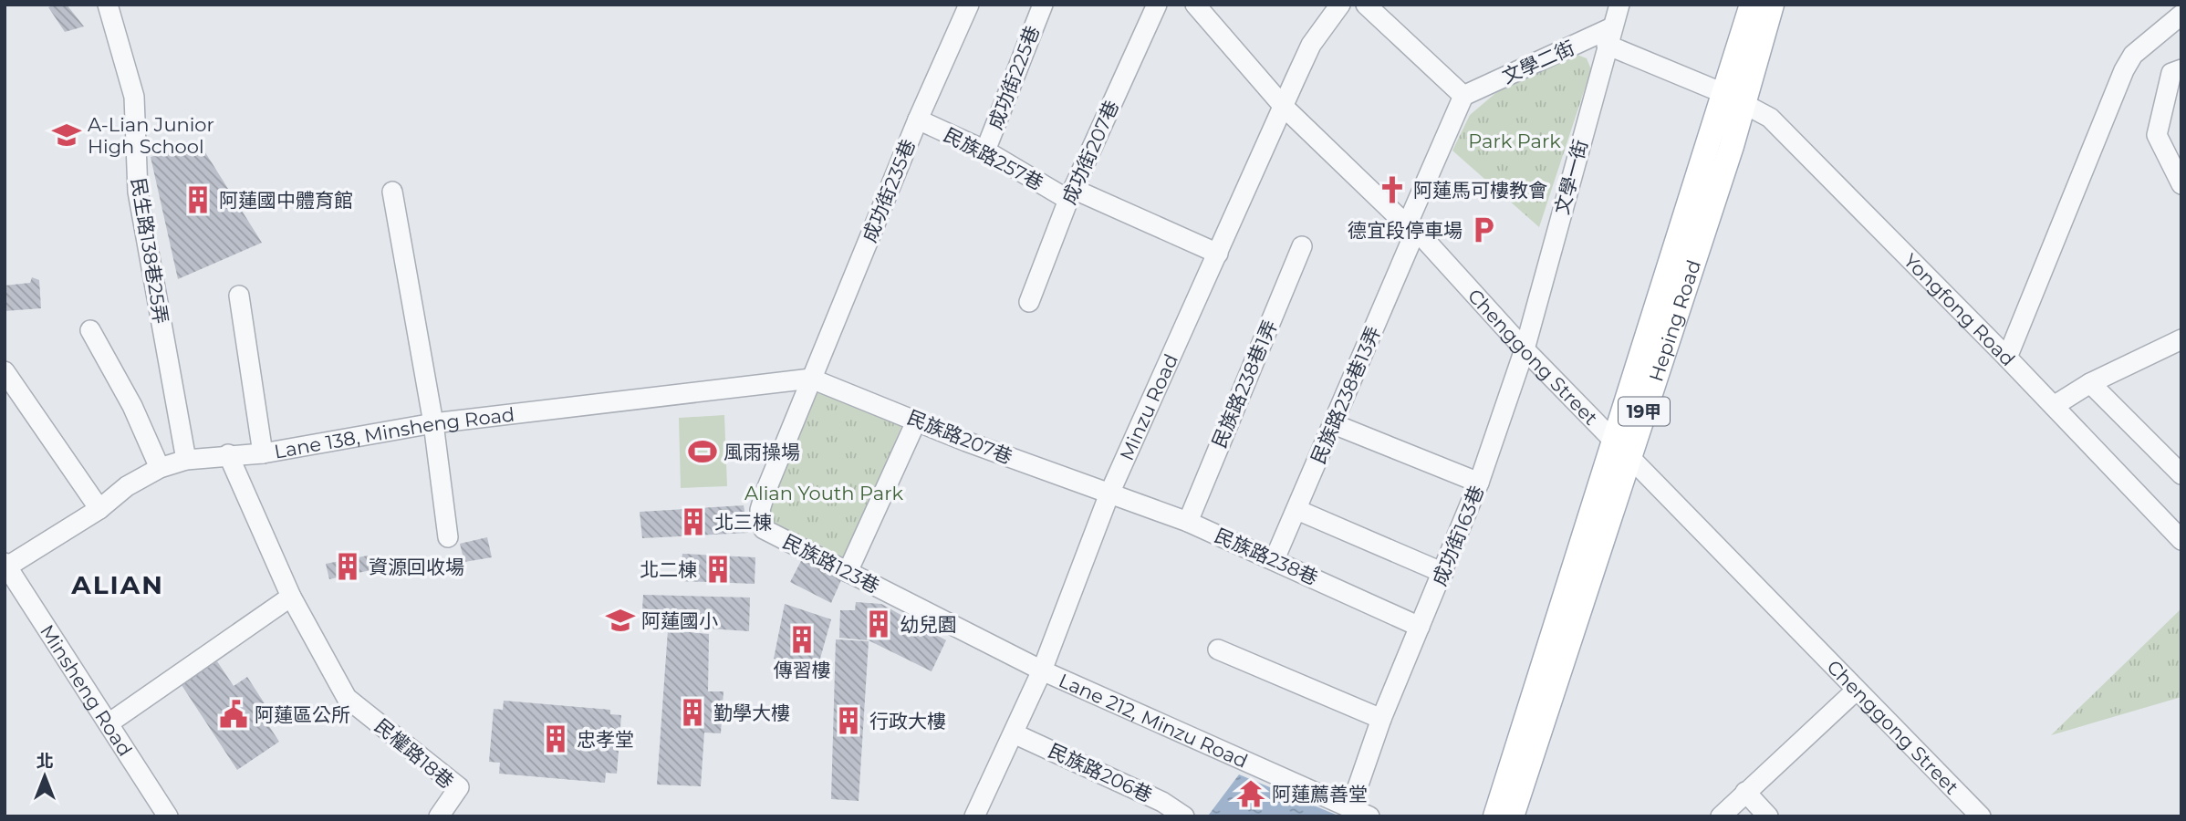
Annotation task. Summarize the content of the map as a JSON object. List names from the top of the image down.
{
  "streets": {
    "main road": ["Heping Road", "19甲"],
    "street": [
      "文學二街",
      "成功街225巷",
      "成功街207巷",
      "民族路257巷",
      "文學一街",
      "成功街235巷",
      "民生路138巷25弄",
      "Yongfong Road",
      "Chenggong Street",
      "民族路238巷1弄",
      "民族路238巷13弄",
      "Minzu Road",
      "Lane 138, Minsheng Road",
      "民族路207巷",
      "成功街163巷",
      "民族路238巷",
      "民族路123巷",
      "Minsheng Road",
      "Lane 212, Minzu Road",
      "民權路18巷",
      "民族路206巷"
    ]
  },
  "crossings": [
    ["文學二街", "文學一街"],
    ["文學二街", "Yongfong Road"],
    ["成功街225巷", "民族路257巷"],
    ["成功街207巷", "民族路257巷"],
    ["民族路257巷", "成功街235巷"],
    ["民族路257巷", "Minzu Road"],
    ["文學一街", "Yongfong Road"],
    ["文學一街", "Chenggong Street"],
    ["文學一街", "成功街163巷"],
    ["成功街235巷", "Lane 138, Minsheng Road"],
    ["成功街235巷", "民族路207巷"],
    ["成功街235巷", "民族路123巷"],
    ["民生路138巷25弄", "Lane 138, Minsheng Road"],
    ["Yongfong Road", "Heping Road"],
    ["Heping Road", "Chenggong Street"],
    ["Chenggong Street", "民族路238巷13弄"],
    ["Chenggong Street", "Minzu Road"],
    ["Chenggong Street", "成功街163巷"],
    ["民族路238巷1弄", "民族路238巷"],
    ["民族路238巷13弄", "民族路238巷"],
    ["Minzu Road", "民族路207巷"],
    ["Minzu Road", "民族路238巷"],
    ["Minzu Road", "民族路123巷"],
    ["Minzu Road", "Lane 212, Minzu Road"],
    ["Minzu Road", "民族路206巷"],
    ["Lane 138, Minsheng Road", "民族路207巷"],
    ["Lane 138, Minsheng Road", "民族路123巷"],
    ["Lane 138, Minsheng Road", "Minsheng Road"],
    ["民族路207巷", "民族路238巷"],
    ["民族路207巷", "民族路123巷"],
    ["成功街163巷", "民族路238巷"],
    ["成功街163巷", "Lane 212, Minzu Road"],
    ["民族路123巷", "Lane 212, Minzu Road"]
  ],
  "districts": ["ALIAN"],
  "parks": ["Park Park", "Alian Youth Park"],
  "places": {
    "school or university": ["A-Lian Junior High School", "阿蓮國小"],
    "church": ["阿蓮馬可樓教會"],
    "building": [
      "阿蓮國中體育館",
      "北三棟",
      "資源回收場",
      "北二棟",
      "幼兒園",
      "傳習樓",
      "勤學大樓",
      "行政大樓",
      "忠孝堂"
    ],
    "parking": ["德宜段停車場"],
    "sports": ["風雨操場"],
    "public building": ["阿蓮區公所"],
    "temple": ["阿蓮薦善堂"]
  },
  "north": "top"
}
